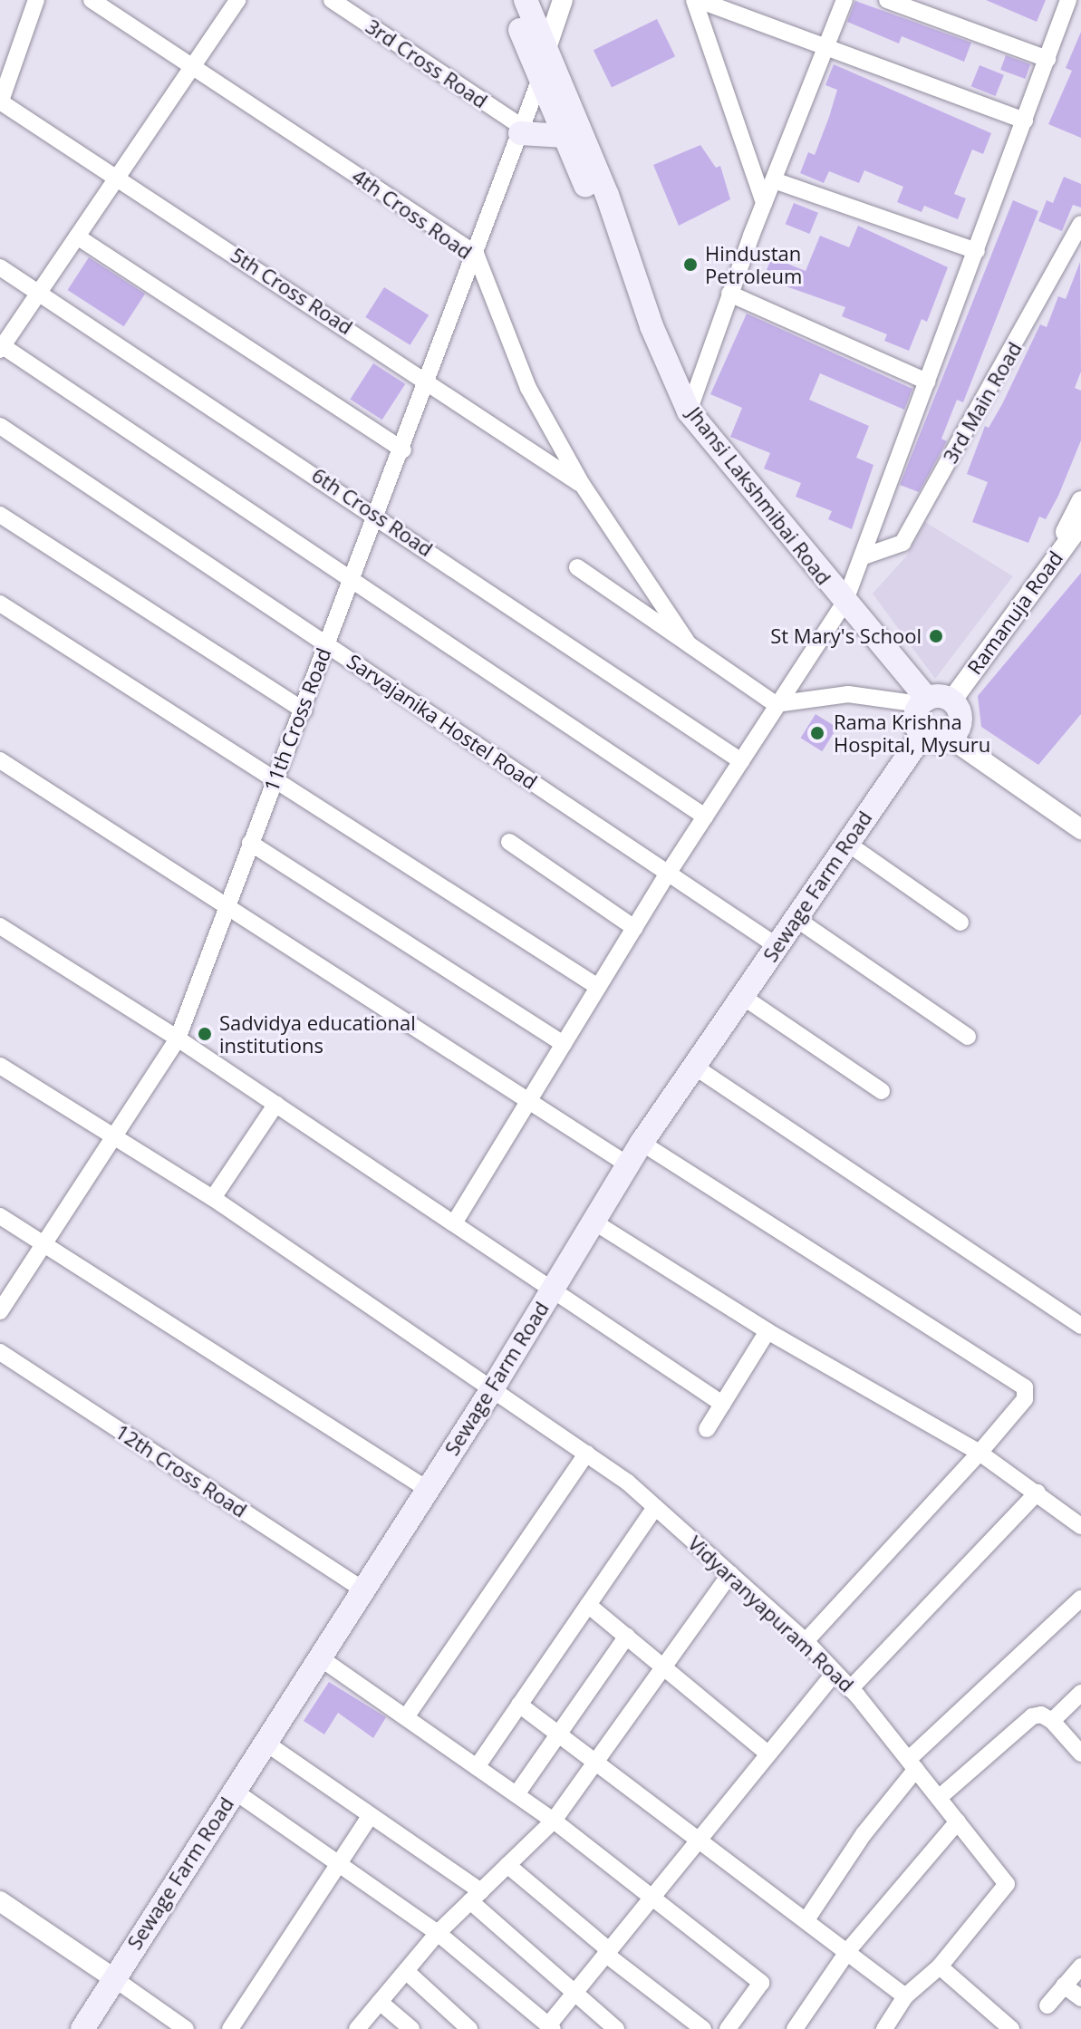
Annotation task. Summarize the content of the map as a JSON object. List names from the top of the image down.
{
  "streets": {
    "main road": ["Jhansi Lakshmibai Road", "Sewage Farm Road"],
    "street": [
      "3rd Cross Road",
      "4th Cross Road",
      "5th Cross Road",
      "3rd Main Road",
      "6th Cross Road",
      "Ramanuja Road",
      "11th Cross Road",
      "Sarvajanika Hostel Road",
      "12th Cross Road",
      "Vidyaranyapuram Road"
    ]
  },
  "crossings": [
    ["3rd Cross Road", "11th Cross Road"],
    ["4th Cross Road", "5th Cross Road"],
    ["4th Cross Road", "11th Cross Road"],
    ["5th Cross Road", "11th Cross Road"],
    ["Jhansi Lakshmibai Road", "Ramanuja Road"],
    ["Jhansi Lakshmibai Road", "11th Cross Road"],
    ["Jhansi Lakshmibai Road", "Sewage Farm Road"],
    ["6th Cross Road", "11th Cross Road"],
    ["Ramanuja Road", "Sewage Farm Road"],
    ["11th Cross Road", "Sarvajanika Hostel Road"],
    ["11th Cross Road", "Vidyaranyapuram Road"],
    ["Sarvajanika Hostel Road", "Sewage Farm Road"],
    ["Sewage Farm Road", "12th Cross Road"],
    ["Sewage Farm Road", "Vidyaranyapuram Road"]
  ],
  "places": [
    "Hindustan Petroleum",
    "St Mary's School",
    "Rama Krishna Hospital, Mysuru",
    "Sadvidya educational institutions"
  ]
}
